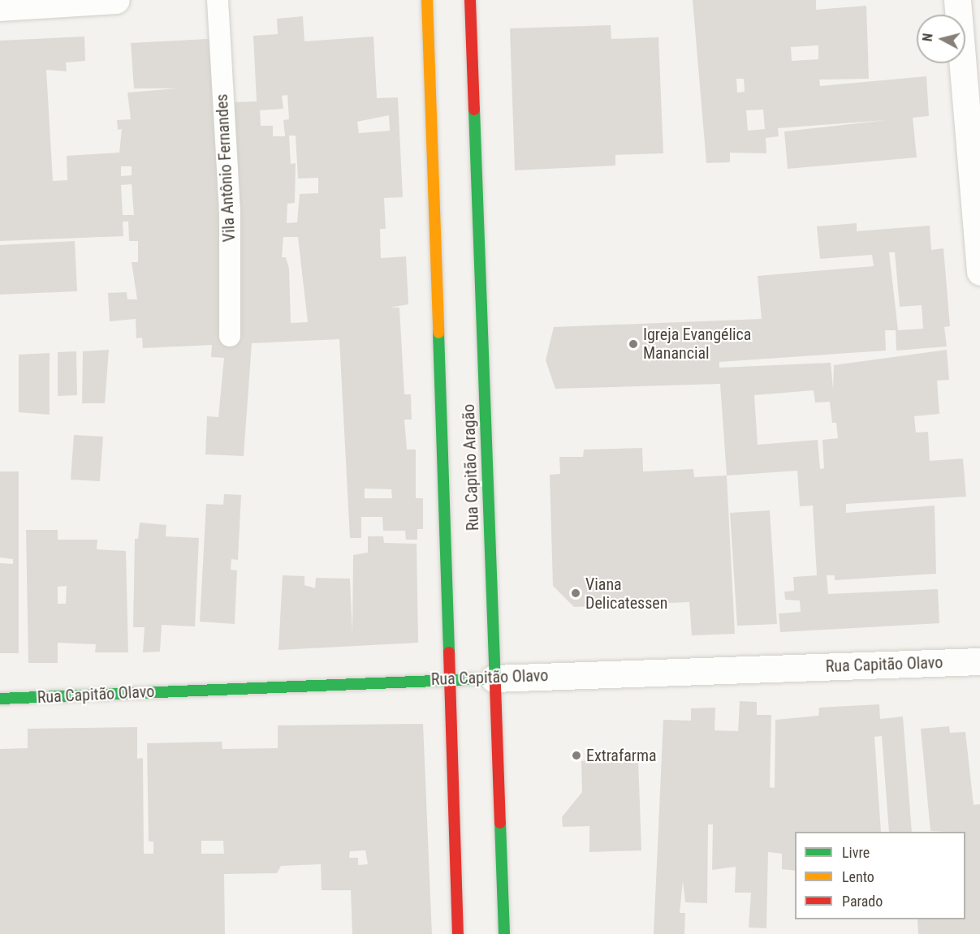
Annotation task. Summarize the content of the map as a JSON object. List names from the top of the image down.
{
  "streets": {
    "main road": ["Rua Capitão Aragão", "Rua Capitão Olavo"],
    "lane": ["Vila Antônio Fernandes"]
  },
  "crossings": [
    ["Rua Capitão Aragão", "Rua Capitão Olavo"]
  ],
  "places": ["Igreja Evangélica Manancial", "Viana Delicatessen", "Extrafarma"],
  "legend": ["Livre", "Lento", "Parado"],
  "north": "left"
}
